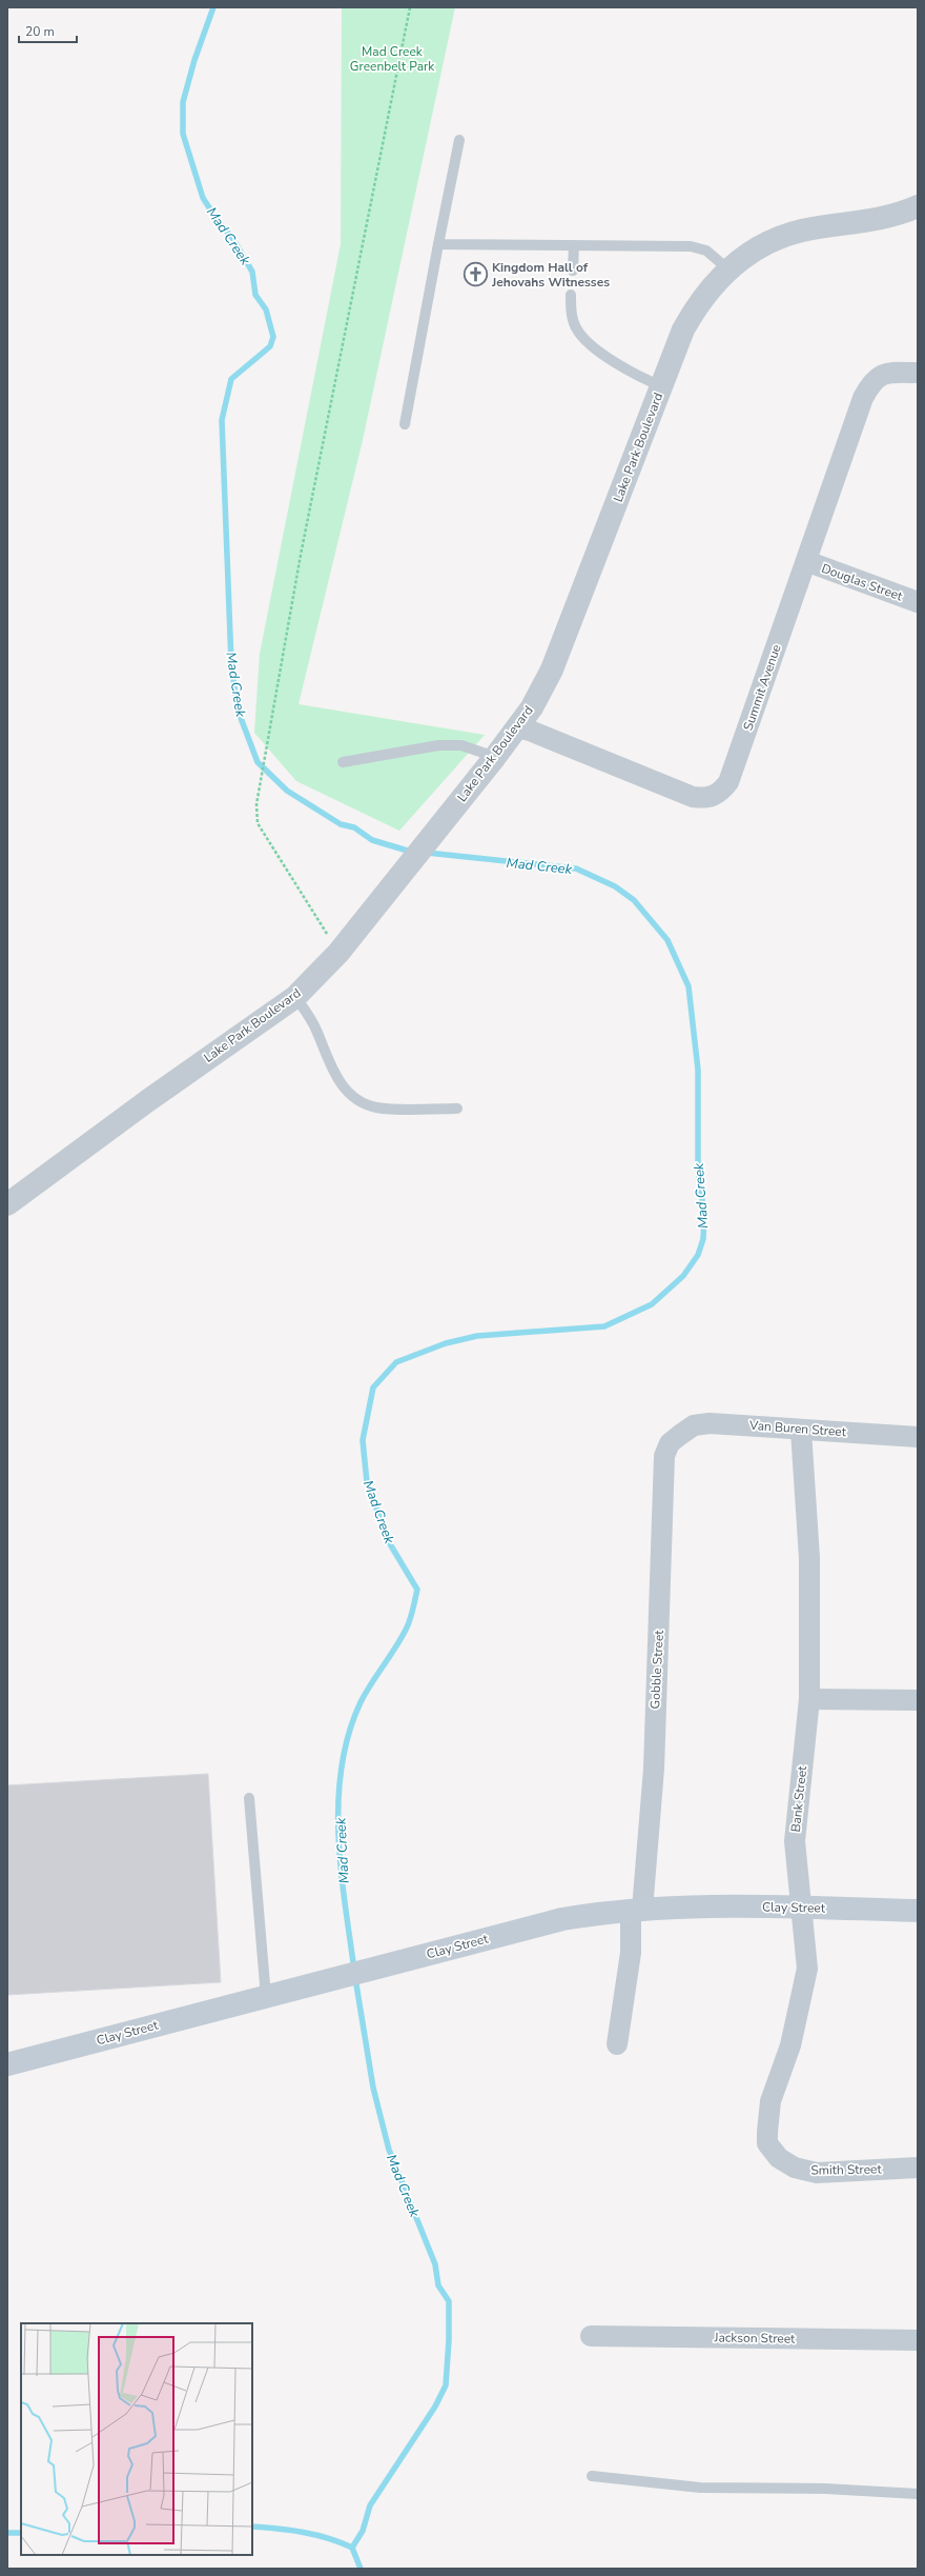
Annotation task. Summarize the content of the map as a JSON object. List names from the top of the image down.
{
  "streets": {
    "main road": ["Clay Street"],
    "street": [
      "Lake Park Boulevard",
      "Douglas Street",
      "Summit Avenue",
      "Van Buren Street",
      "Gobble Street",
      "Bank Street",
      "Smith Street",
      "Jackson Street"
    ]
  },
  "crossings": [
    ["Lake Park Boulevard", "Summit Avenue"],
    ["Douglas Street", "Summit Avenue"],
    ["Van Buren Street", "Gobble Street"],
    ["Van Buren Street", "Bank Street"],
    ["Gobble Street", "Clay Street"],
    ["Bank Street", "Clay Street"],
    ["Bank Street", "Smith Street"]
  ],
  "water": ["Mad Creek"],
  "parks": ["Mad Creek Greenbelt Park"],
  "places": {
    "church": ["Kingdom Hall of Jehovahs Witnesses"]
  },
  "scale_bar": "20 m"
}
